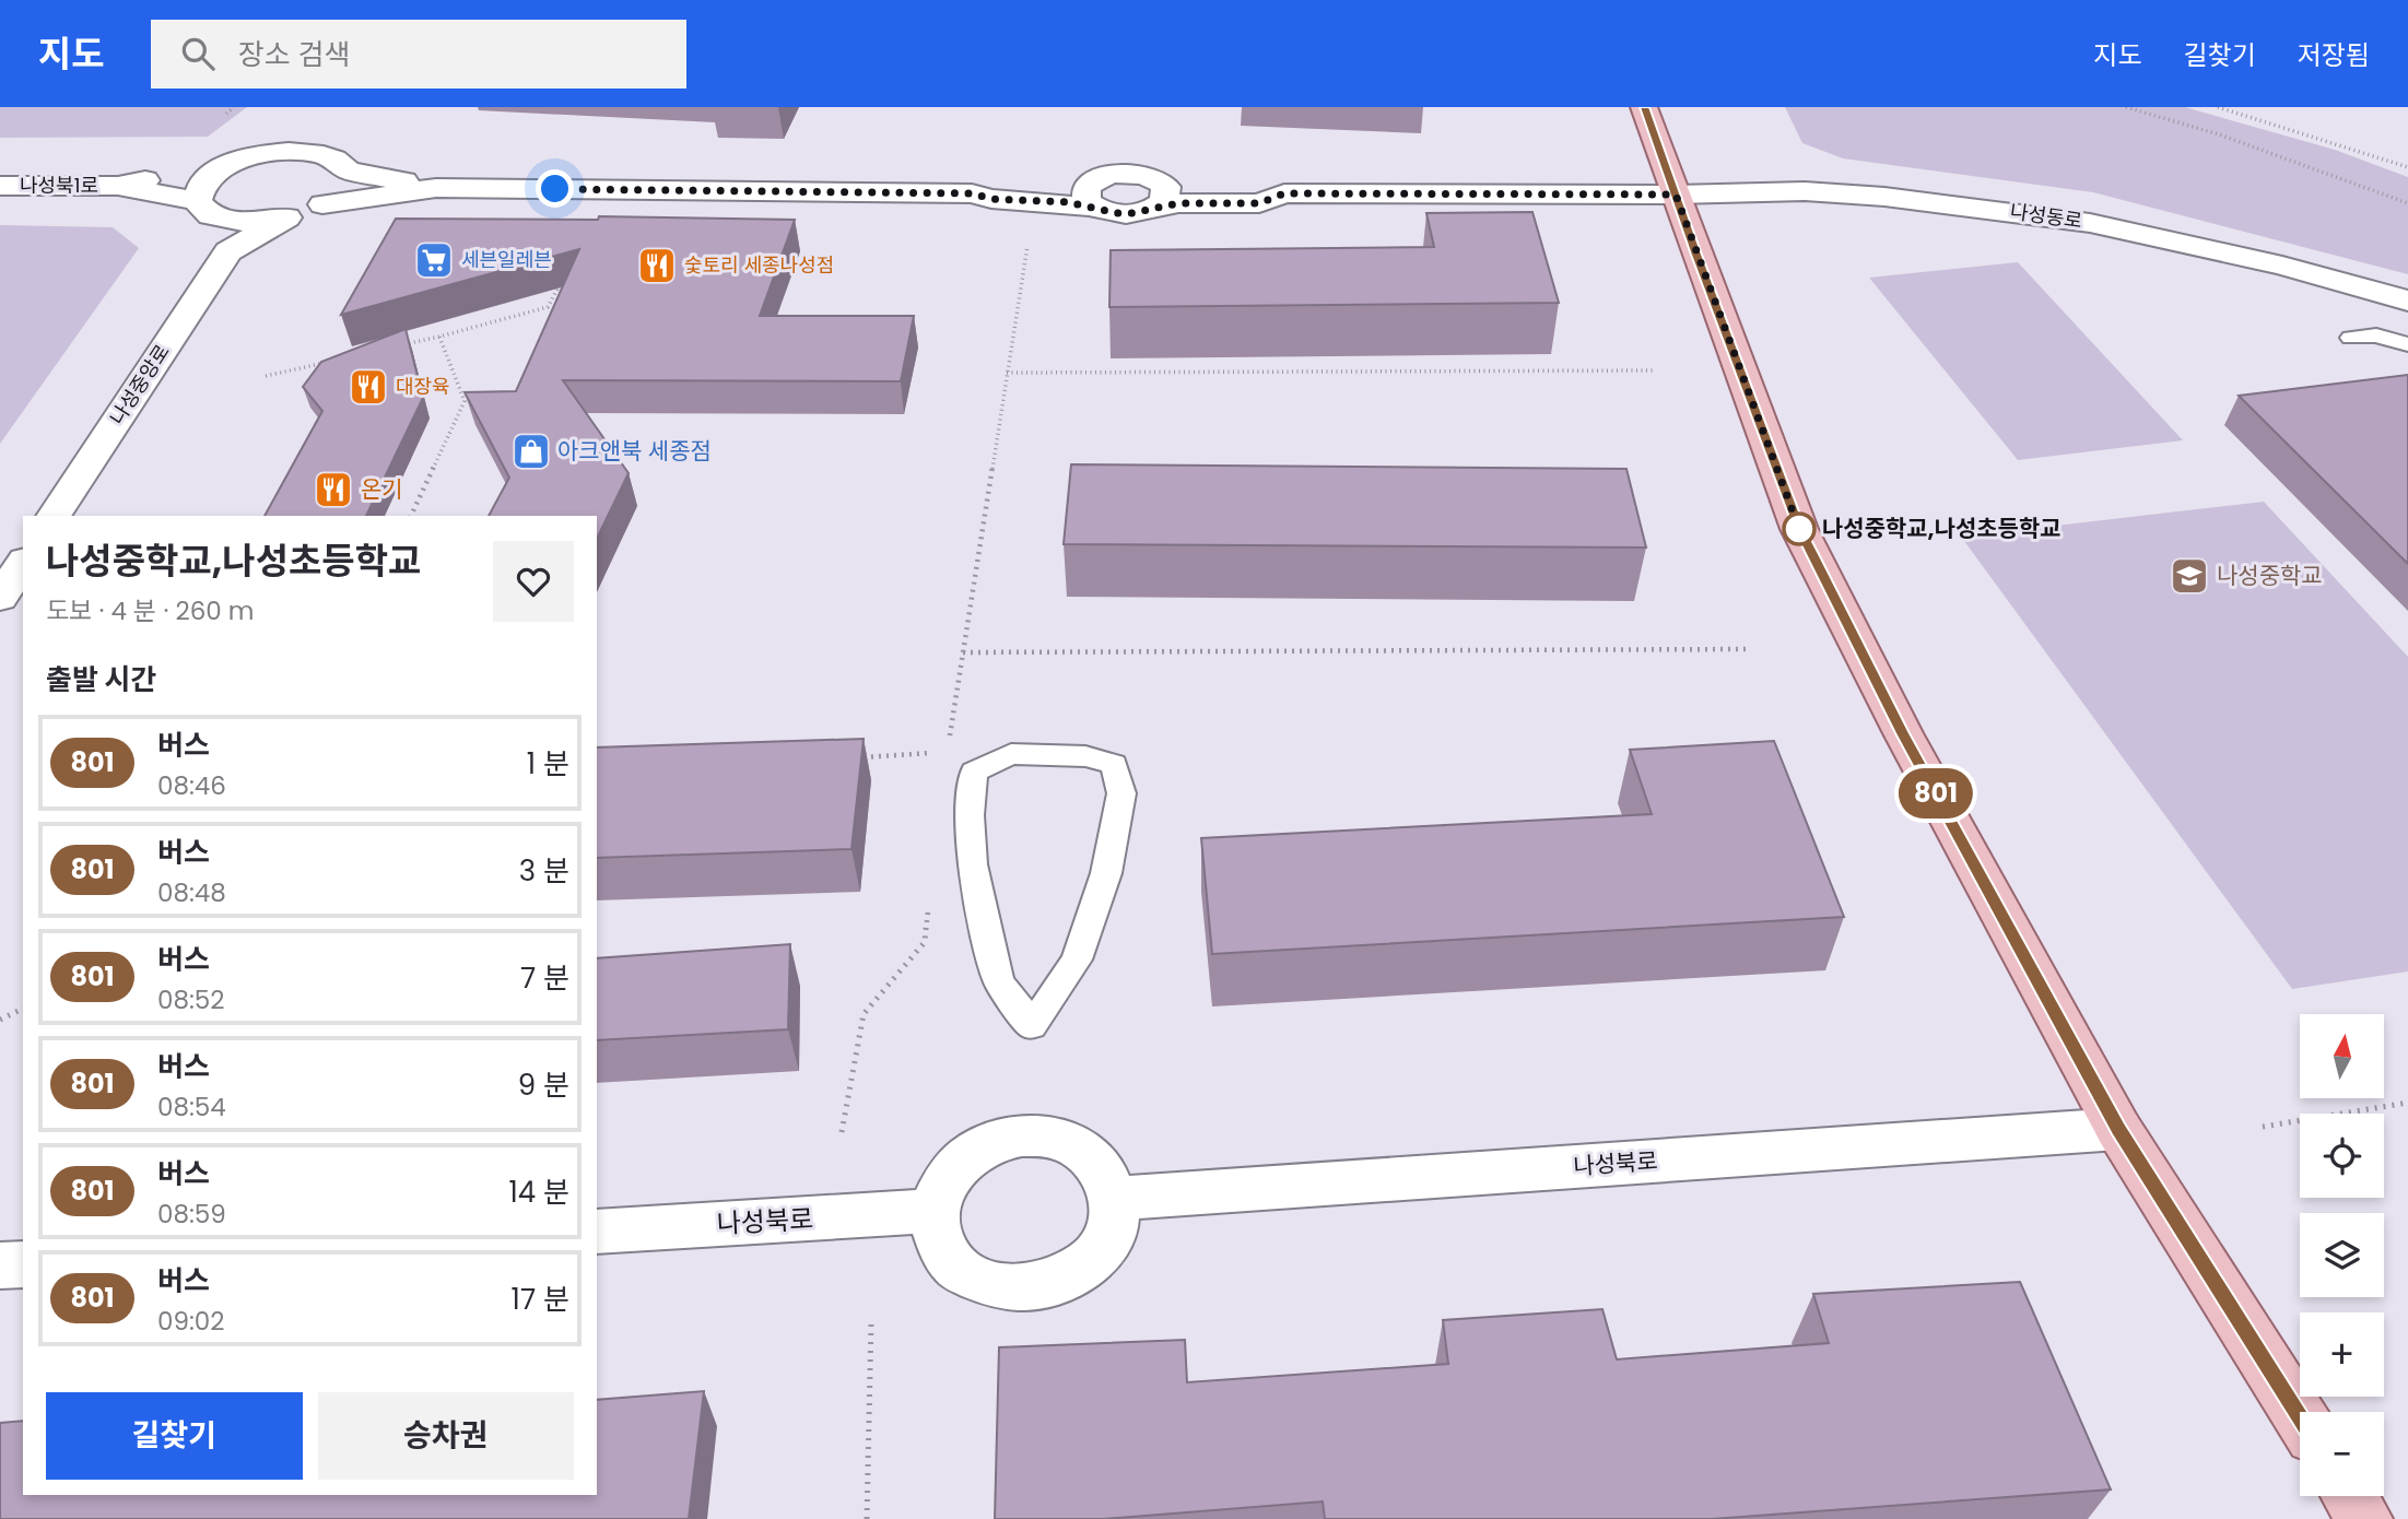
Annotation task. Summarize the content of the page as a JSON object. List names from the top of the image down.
{
  "streets": {
    "street": [
      "나성북1로",
      "나성동로",
      "나성중앙로",
      "나성북로"
    ]
  },
  "places": {
    "supermarket": ["세븐일레븐"],
    "restaurant": ["숯토리 세종나성점", "대장육", "온기"],
    "shop": ["아크앤북 세종점"],
    "other": ["나성중학교,나성초등학교"],
    "school or university": ["나성중학교"]
  },
  "lines": ["bus line 801"],
  "north": "top",
  "page": {
    "header": "지도",
    "search": "장소 검색",
    "nav": ["지도", "길찾기", "저장됨"],
    "on_map": "801",
    "heading": [
      ["나성중학교,나성초등학교", "도보 · 4 분 · 260 m"],
      "출발 시간"
    ],
    "list": [
      {
        "mark": "801",
        "name": "버스",
        "note": "08:46",
        "value": "1 분"
      },
      {
        "mark": "801",
        "name": "버스",
        "note": "08:48",
        "value": "3 분"
      },
      {
        "mark": "801",
        "name": "버스",
        "note": "08:52",
        "value": "7 분"
      },
      {
        "mark": "801",
        "name": "버스",
        "note": "08:54",
        "value": "9 분"
      },
      {
        "mark": "801",
        "name": "버스",
        "note": "08:59",
        "value": "14 분"
      },
      {
        "mark": "801",
        "name": "버스",
        "note": "09:02",
        "value": "17 분"
      }
    ],
    "map_buttons": ["+", "−"],
    "buttons": ["길찾기", "승차권"]
  }
}
